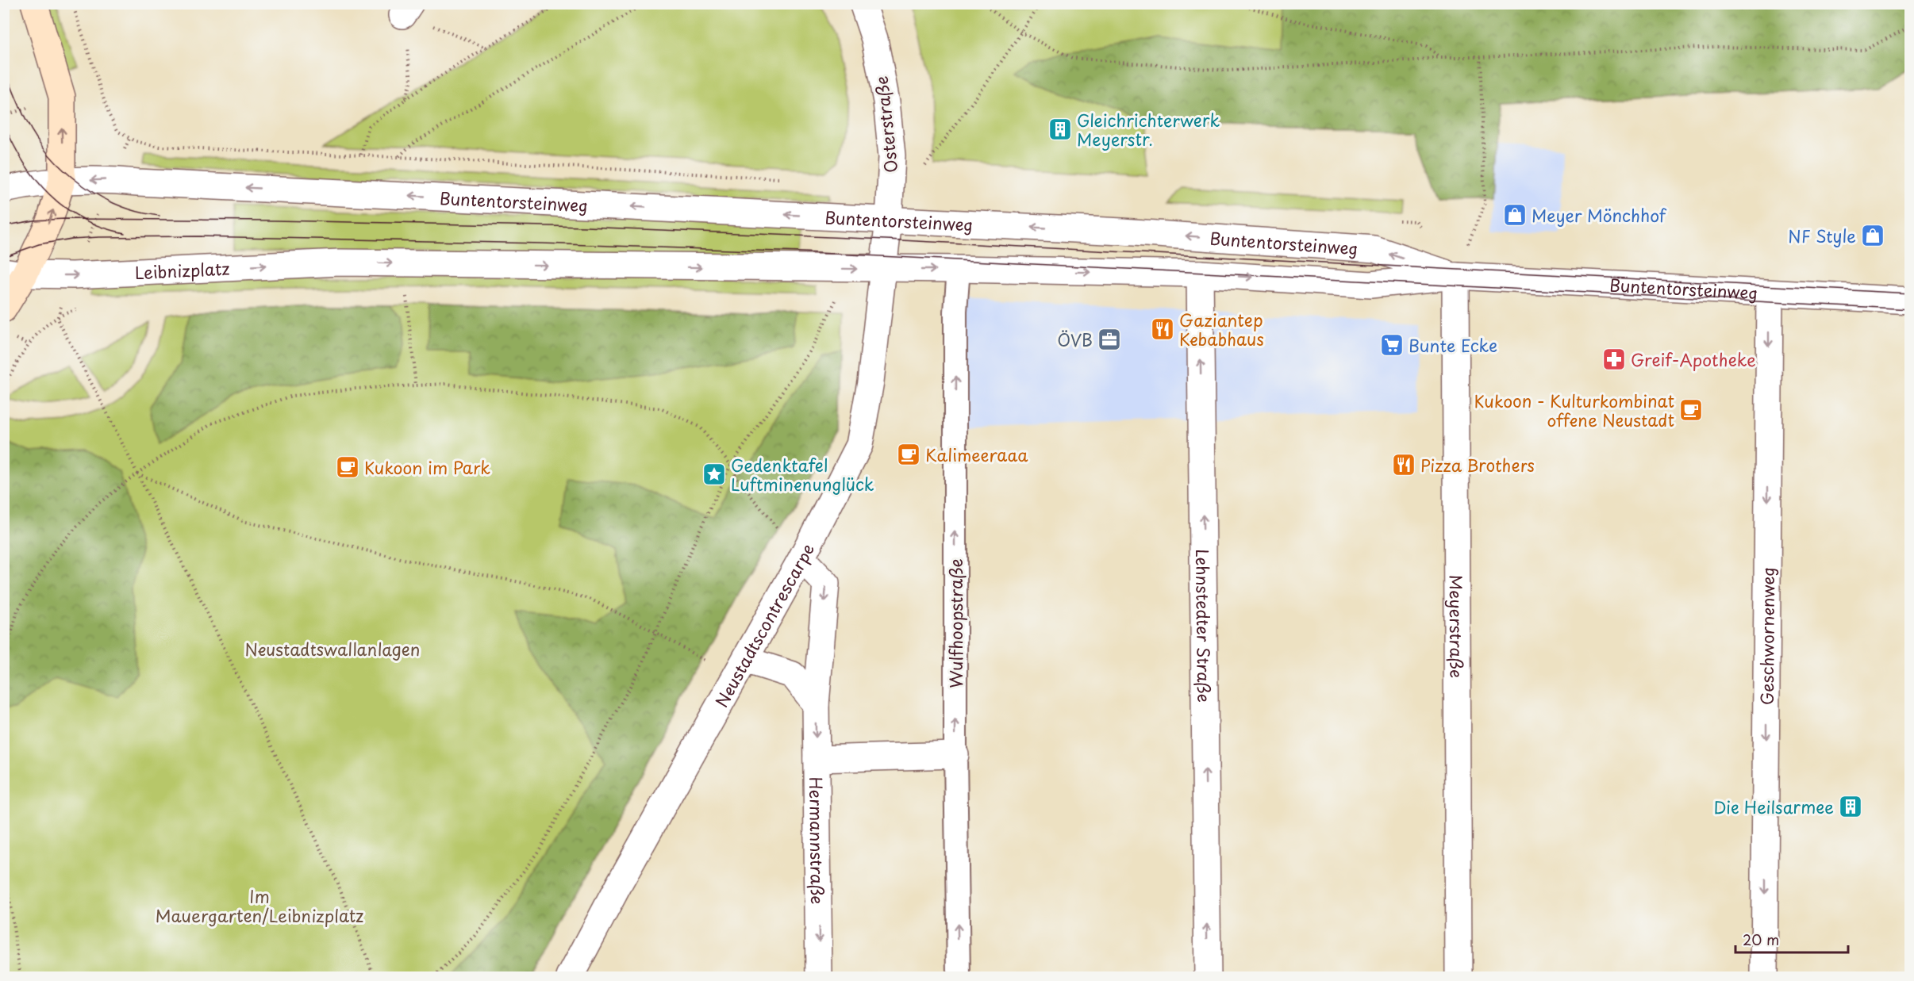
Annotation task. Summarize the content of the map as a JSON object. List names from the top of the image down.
{
  "streets": {
    "street": [
      "Osterstraße",
      "Buntentorsteinweg",
      "Leibnizplatz",
      "Neustadtscontrescarpe",
      "Lehnstedter Straße",
      "Meyerstraße",
      "Geschwornenweg",
      "Hermannstraße"
    ],
    "lane": ["Wulfhoopstraße"]
  },
  "crossings": [
    ["Osterstraße", "Buntentorsteinweg"],
    ["Osterstraße", "Neustadtscontrescarpe"],
    ["Buntentorsteinweg", "Leibnizplatz"],
    ["Buntentorsteinweg", "Wulfhoopstraße"],
    ["Buntentorsteinweg", "Neustadtscontrescarpe"],
    ["Buntentorsteinweg", "Lehnstedter Straße"],
    ["Buntentorsteinweg", "Meyerstraße"],
    ["Buntentorsteinweg", "Geschwornenweg"],
    ["Neustadtscontrescarpe", "Hermannstraße"]
  ],
  "one_way": [
    "Leibnizplatz",
    "Wulfhoopstraße",
    "Lehnstedter Straße",
    "Geschwornenweg",
    "Hermannstraße"
  ],
  "parks": ["Neustadtswallanlagen", "Im Mauergarten/Leibnizplatz"],
  "places": {
    "building": ["Gleichrichterwerk Meyerstr.", "Die Heilsarmee"],
    "shop": ["Meyer Mönchhof", "NF Style"],
    "restaurant": ["Gaziantep Kebabhaus", "Pizza Brothers"],
    "office": ["ÖVB"],
    "supermarket": ["Bunte Ecke"],
    "pharmacy": ["Greif-Apotheke"],
    "cafe": ["Kukoon - Kulturkombinat offene Neustadt", "Kalimeeraaa", "Kukoon im Park"],
    "place": ["Gedenktafel Luftminenunglück"]
  },
  "scale_bar": "20 m"
}
